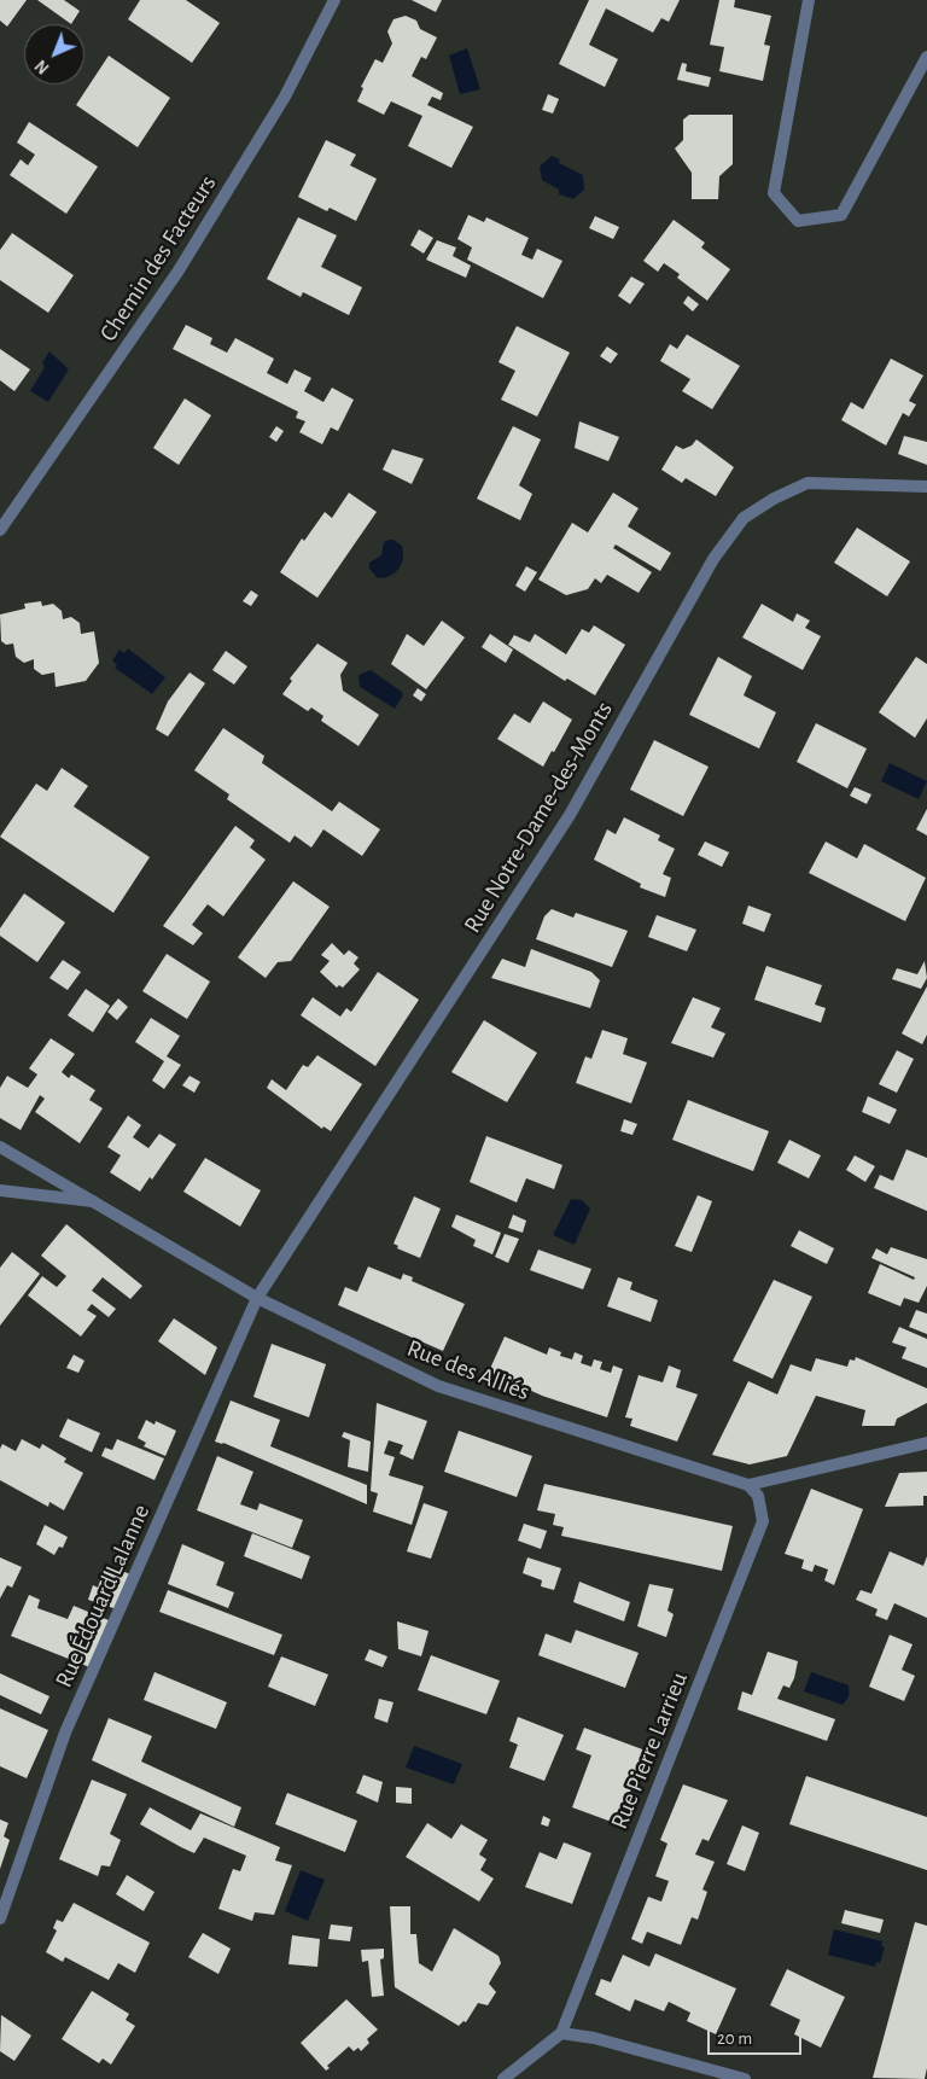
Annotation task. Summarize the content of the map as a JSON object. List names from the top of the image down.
{
  "streets": {
    "street": [
      "Chemin des Facteurs",
      "Rue Notre-Dame-des-Monts",
      "Rue des Alliés",
      "Rue Édouard Lalanne",
      "Rue Pierre Larrieu"
    ]
  },
  "crossings": [
    ["Rue Notre-Dame-des-Monts", "Rue des Alliés"],
    ["Rue Notre-Dame-des-Monts", "Rue Édouard Lalanne"],
    ["Rue des Alliés", "Rue Édouard Lalanne"],
    ["Rue des Alliés", "Rue Pierre Larrieu"]
  ],
  "scale_bar": "20 m",
  "north": "bottom left"
}
